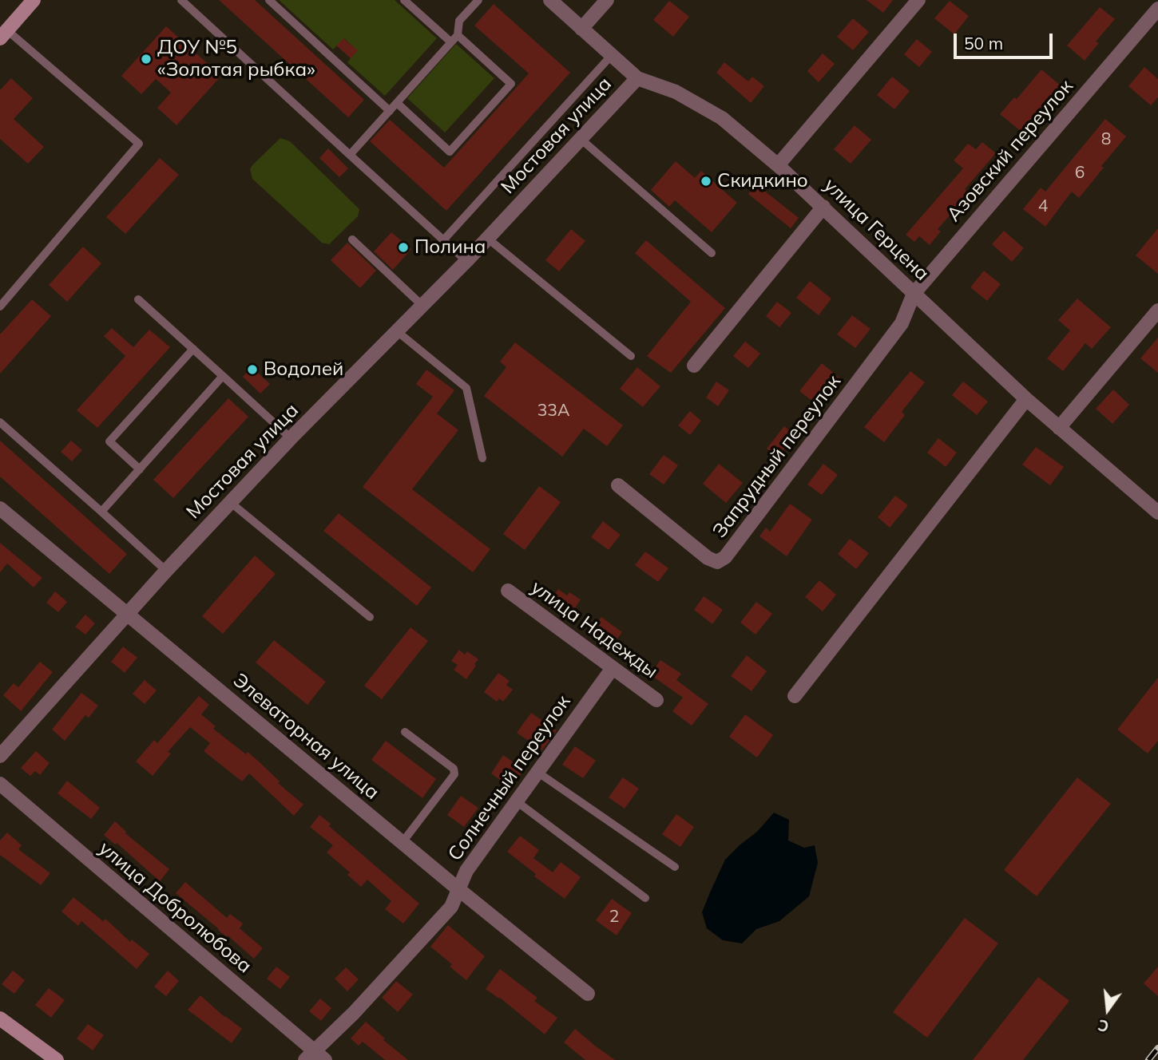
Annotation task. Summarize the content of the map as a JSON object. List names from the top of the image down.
{
  "streets": {
    "street": [
      "Мостовая улица",
      "Азовский переулок",
      "улица Герцена",
      "Запрудный переулок",
      "улица Надежды",
      "Элеваторная улица",
      "Солнечный переулок",
      "улица Добролюбова"
    ]
  },
  "crossings": [
    ["Мостовая улица", "улица Герцена"],
    ["Мостовая улица", "Элеваторная улица"],
    ["Азовский переулок", "улица Герцена"],
    ["Азовский переулок", "Запрудный переулок"],
    ["улица Герцена", "Запрудный переулок"],
    ["улица Надежды", "Солнечный переулок"],
    ["Элеваторная улица", "Солнечный переулок"],
    ["Солнечный переулок", "улица Добролюбова"]
  ],
  "places": [
    "ДОУ №5 «Золотая рыбка»",
    "Скидкино",
    "Полина",
    "Водолей"
  ],
  "house_numbers": [
    "8",
    "6",
    "4",
    "33А",
    "2"
  ],
  "scale_bar": "50 m",
  "north": "bottom"
}
